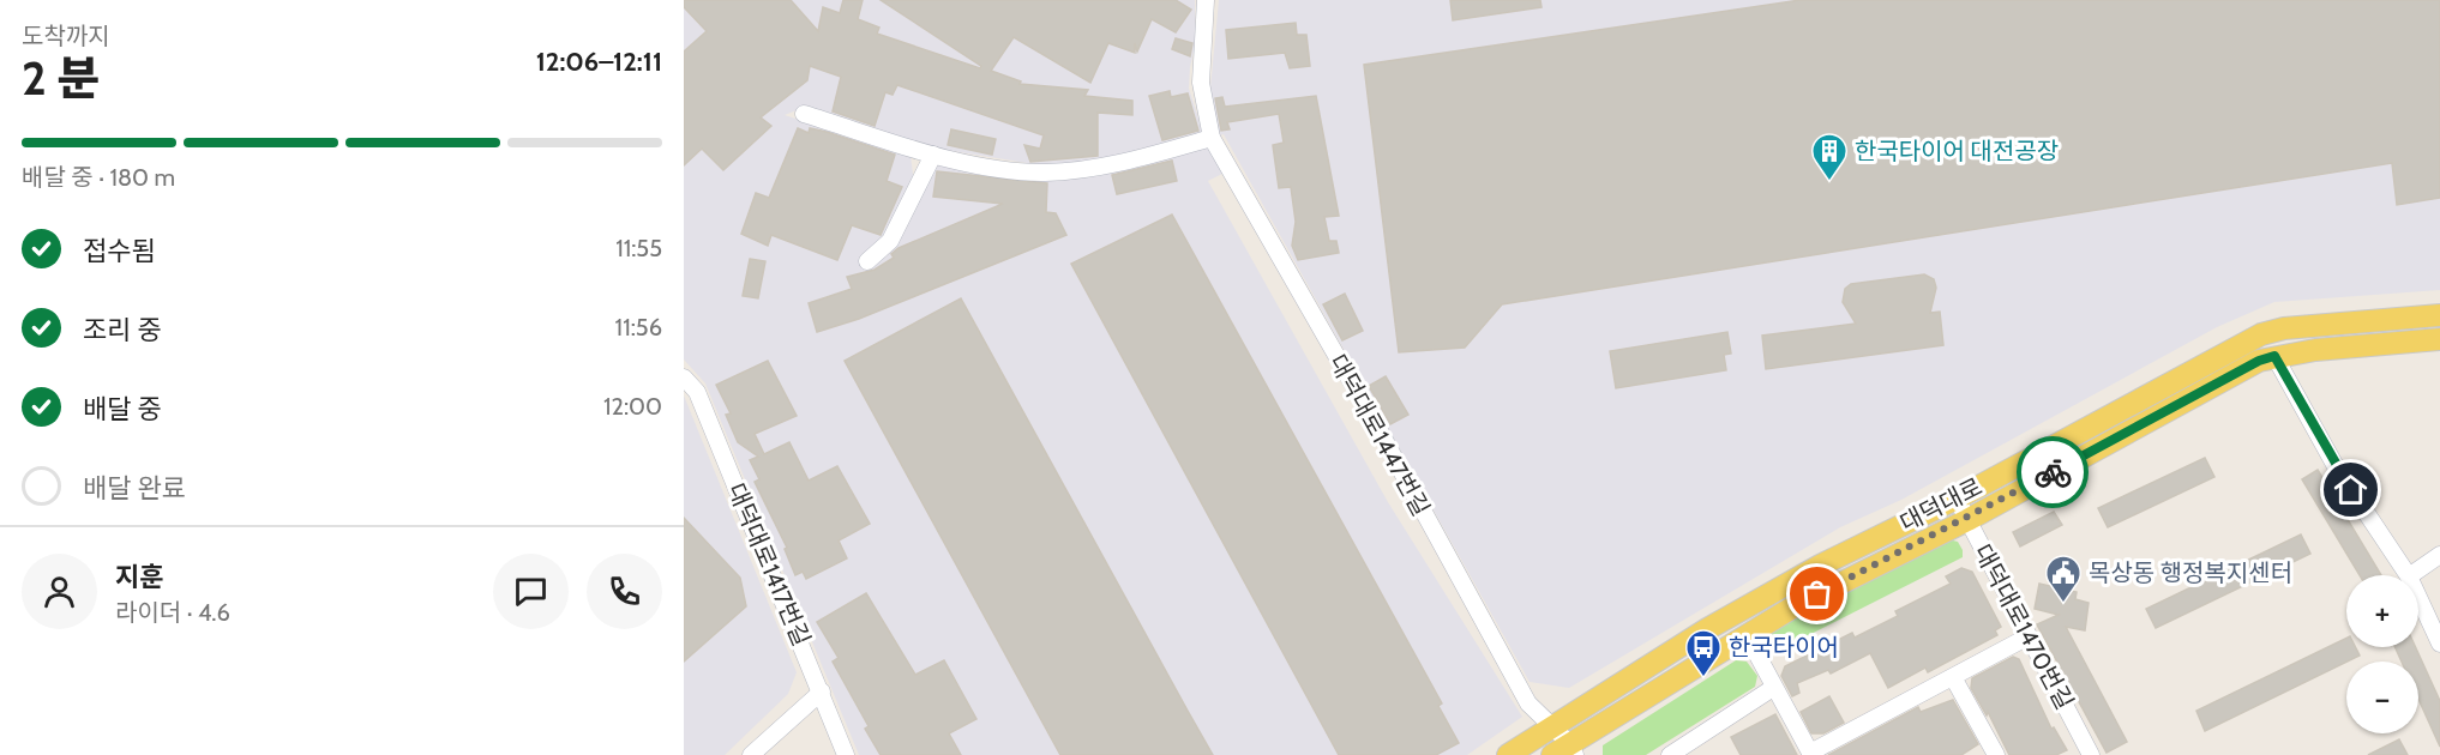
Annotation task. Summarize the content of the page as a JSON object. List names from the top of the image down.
{
  "streets": {
    "main road": ["대덕대로"],
    "street": ["대덕대로1447번길", "대덕대로1417번길", "대덕대로1470번길"]
  },
  "crossings": [
    ["대덕대로1447번길", "대덕대로"],
    ["대덕대로", "대덕대로1470번길"]
  ],
  "places": {
    "building": ["한국타이어 대전공장"],
    "public building": ["목상동 행정복지센터"],
    "bus stop": ["한국타이어"]
  },
  "page": {
    "heading": ["2 분", "도착까지", "12:06–12:11"],
    "panel": ["지훈", "라이더 · 4.6"],
    "bar": "배달 중 · 180 m",
    "list": [
      ["접수됨", "11:55"],
      ["조리 중", "11:56"],
      ["배달 중", "12:00"],
      "배달 완료"
    ],
    "map_buttons": ["+", "−"]
  }
}
